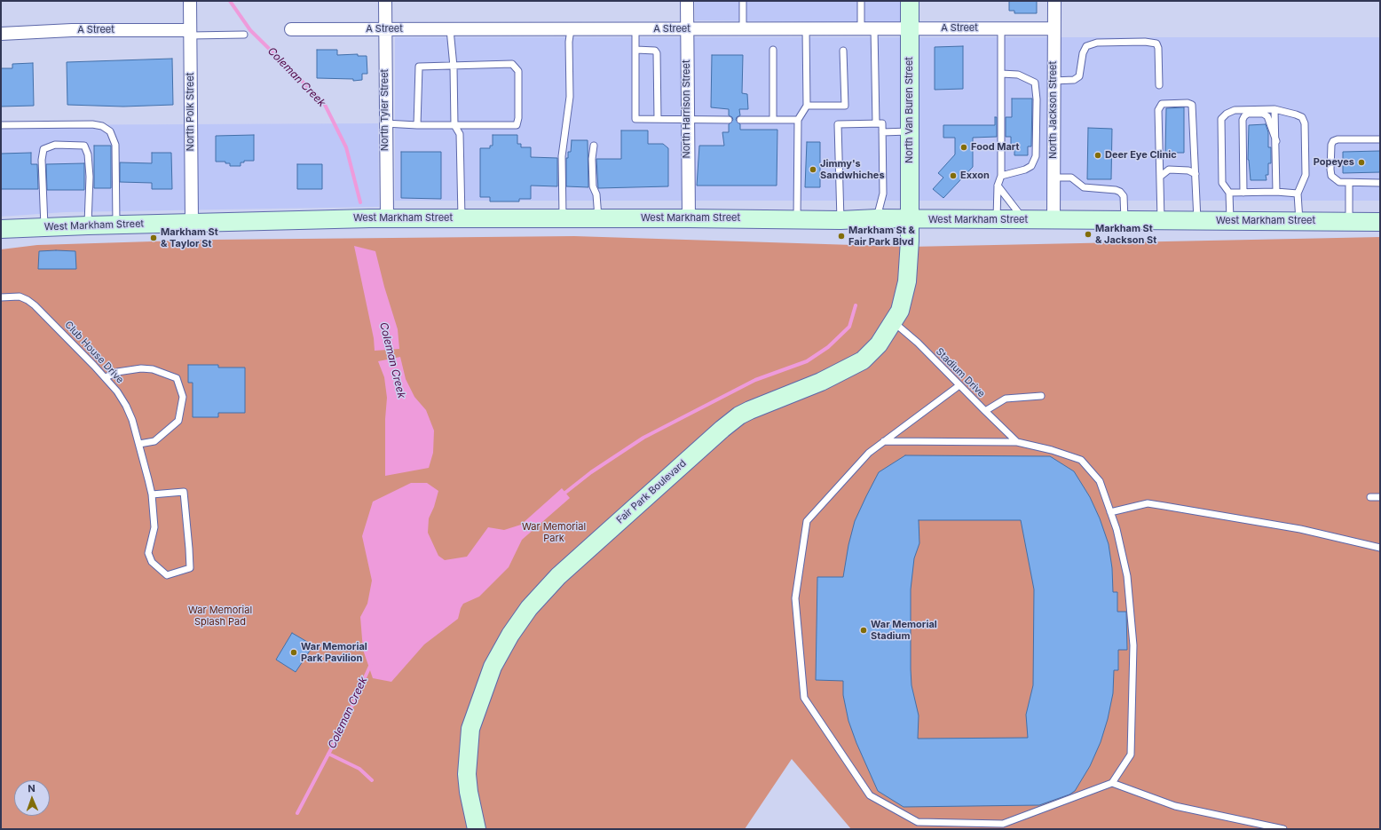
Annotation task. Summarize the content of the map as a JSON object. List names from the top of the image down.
{
  "streets": {
    "main road": ["North Van Buren Street", "West Markham Street", "Fair Park Boulevard"],
    "street": [
      "A Street",
      "North Harrison Street",
      "North Tyler Street",
      "North Jackson Street",
      "North Polk Street"
    ],
    "lane": ["Club House Drive", "Stadium Drive"]
  },
  "crossings": [
    ["A Street", "North Harrison Street"],
    ["A Street", "North Tyler Street"],
    ["A Street", "North Van Buren Street"],
    ["A Street", "North Jackson Street"],
    ["A Street", "North Polk Street"],
    ["North Harrison Street", "West Markham Street"],
    ["North Tyler Street", "West Markham Street"],
    ["North Van Buren Street", "West Markham Street"],
    ["North Van Buren Street", "Fair Park Boulevard"],
    ["North Jackson Street", "West Markham Street"],
    ["North Polk Street", "West Markham Street"],
    ["West Markham Street", "Fair Park Boulevard"],
    ["Stadium Drive", "Fair Park Boulevard"]
  ],
  "water": ["Coleman Creek"],
  "parks": ["War Memorial Park", "War Memorial Splash Pad"],
  "places": [
    "Food Mart",
    "Deer Eye Clinic",
    "Popeyes",
    "Jimmy's Sandwhiches",
    "Exxon",
    "Markham St & Jackson St",
    "Markham St & Fair Park Blvd",
    "Markham St & Taylor St",
    "War Memorial Stadium",
    "War Memorial Park Pavilion"
  ],
  "north": "top"
}
